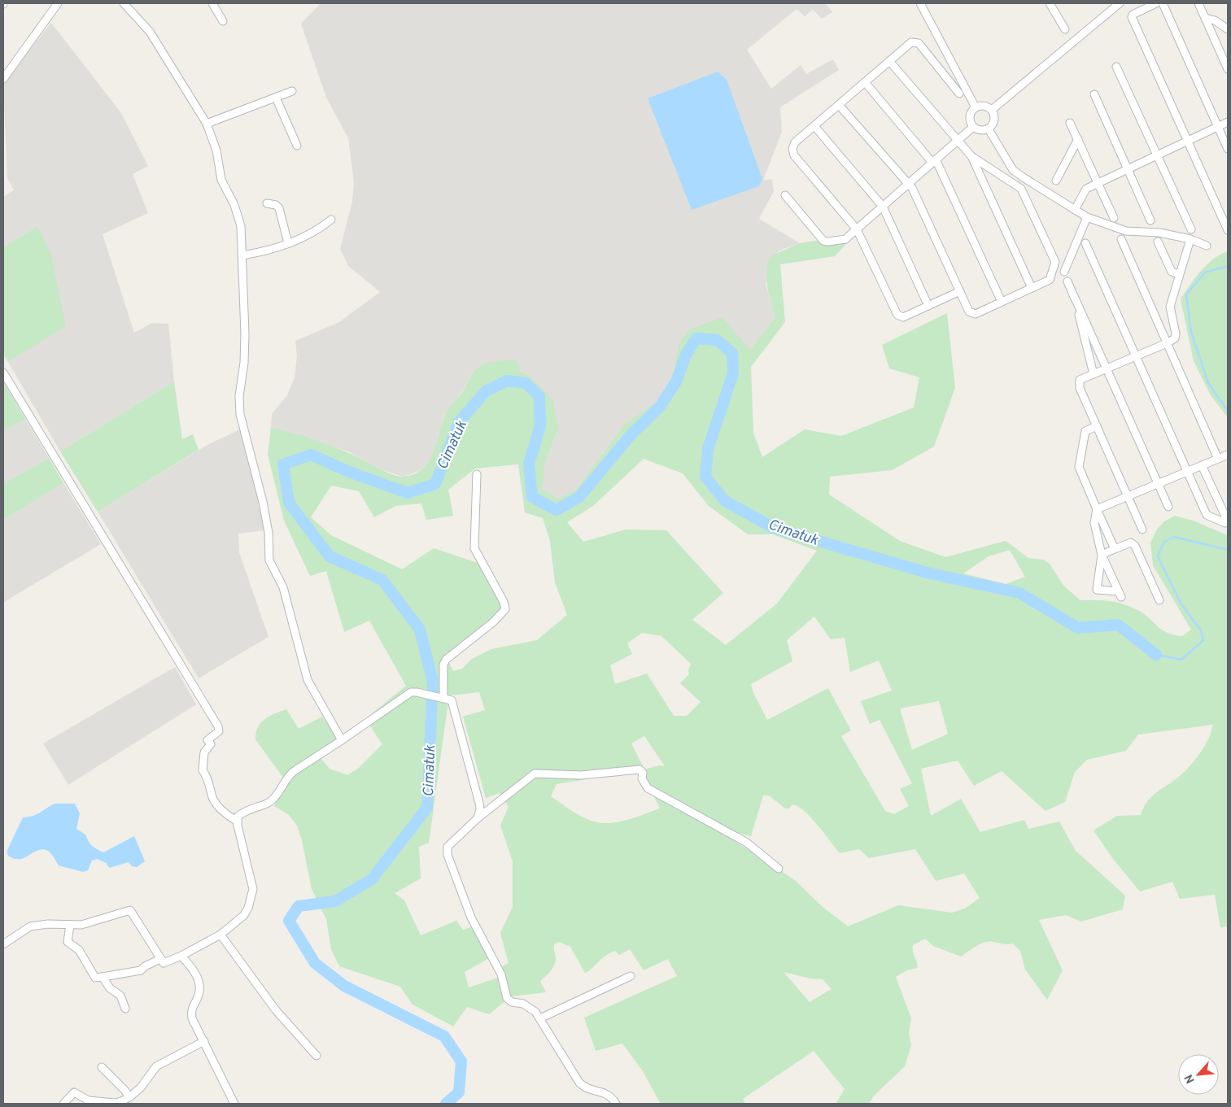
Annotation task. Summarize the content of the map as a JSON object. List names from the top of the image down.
{
  "water": ["Cimatuk"],
  "north": "bottom left"
}
